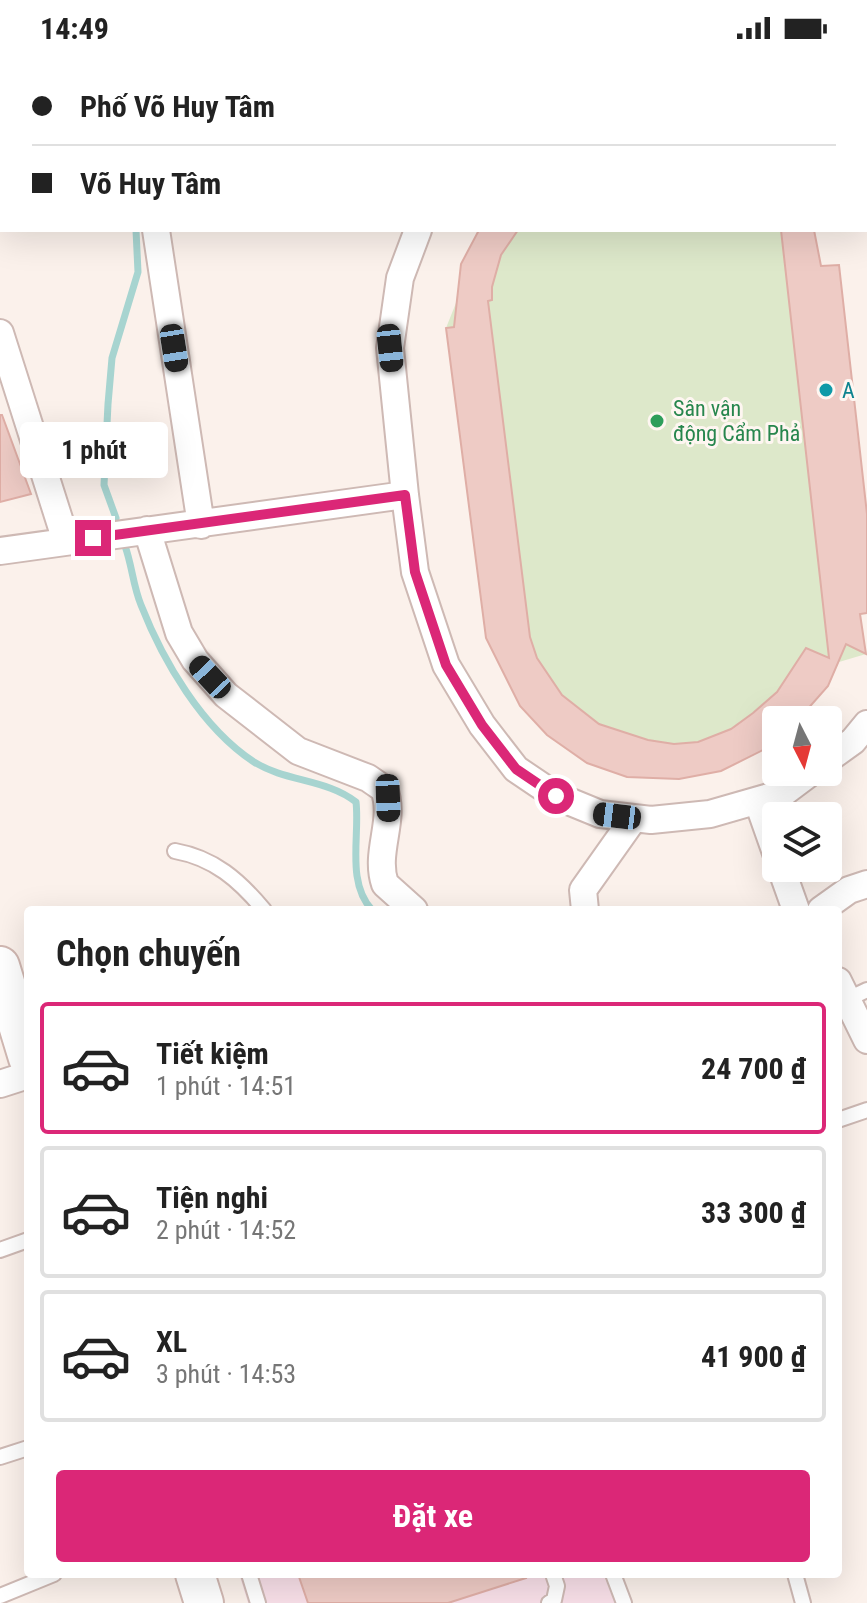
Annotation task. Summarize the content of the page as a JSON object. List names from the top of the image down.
{
  "places": ["A", "Sân vận động Cẩm Phả"],
  "north": "bottom",
  "page": {
    "status": "14:49",
    "banner": ["Phố Võ Huy Tâm", "Võ Huy Tâm"],
    "bubble": "1 phút",
    "heading": "Chọn chuyến",
    "list": [
      {
        "name": "Tiết kiệm",
        "note": "1 phút · 14:51",
        "value": "24 700 ₫"
      },
      {
        "name": "Tiện nghi",
        "note": "2 phút · 14:52",
        "value": "33 300 ₫"
      },
      {
        "name": "XL",
        "note": "3 phút · 14:53",
        "value": "41 900 ₫"
      }
    ],
    "buttons": "Đặt xe"
  }
}
